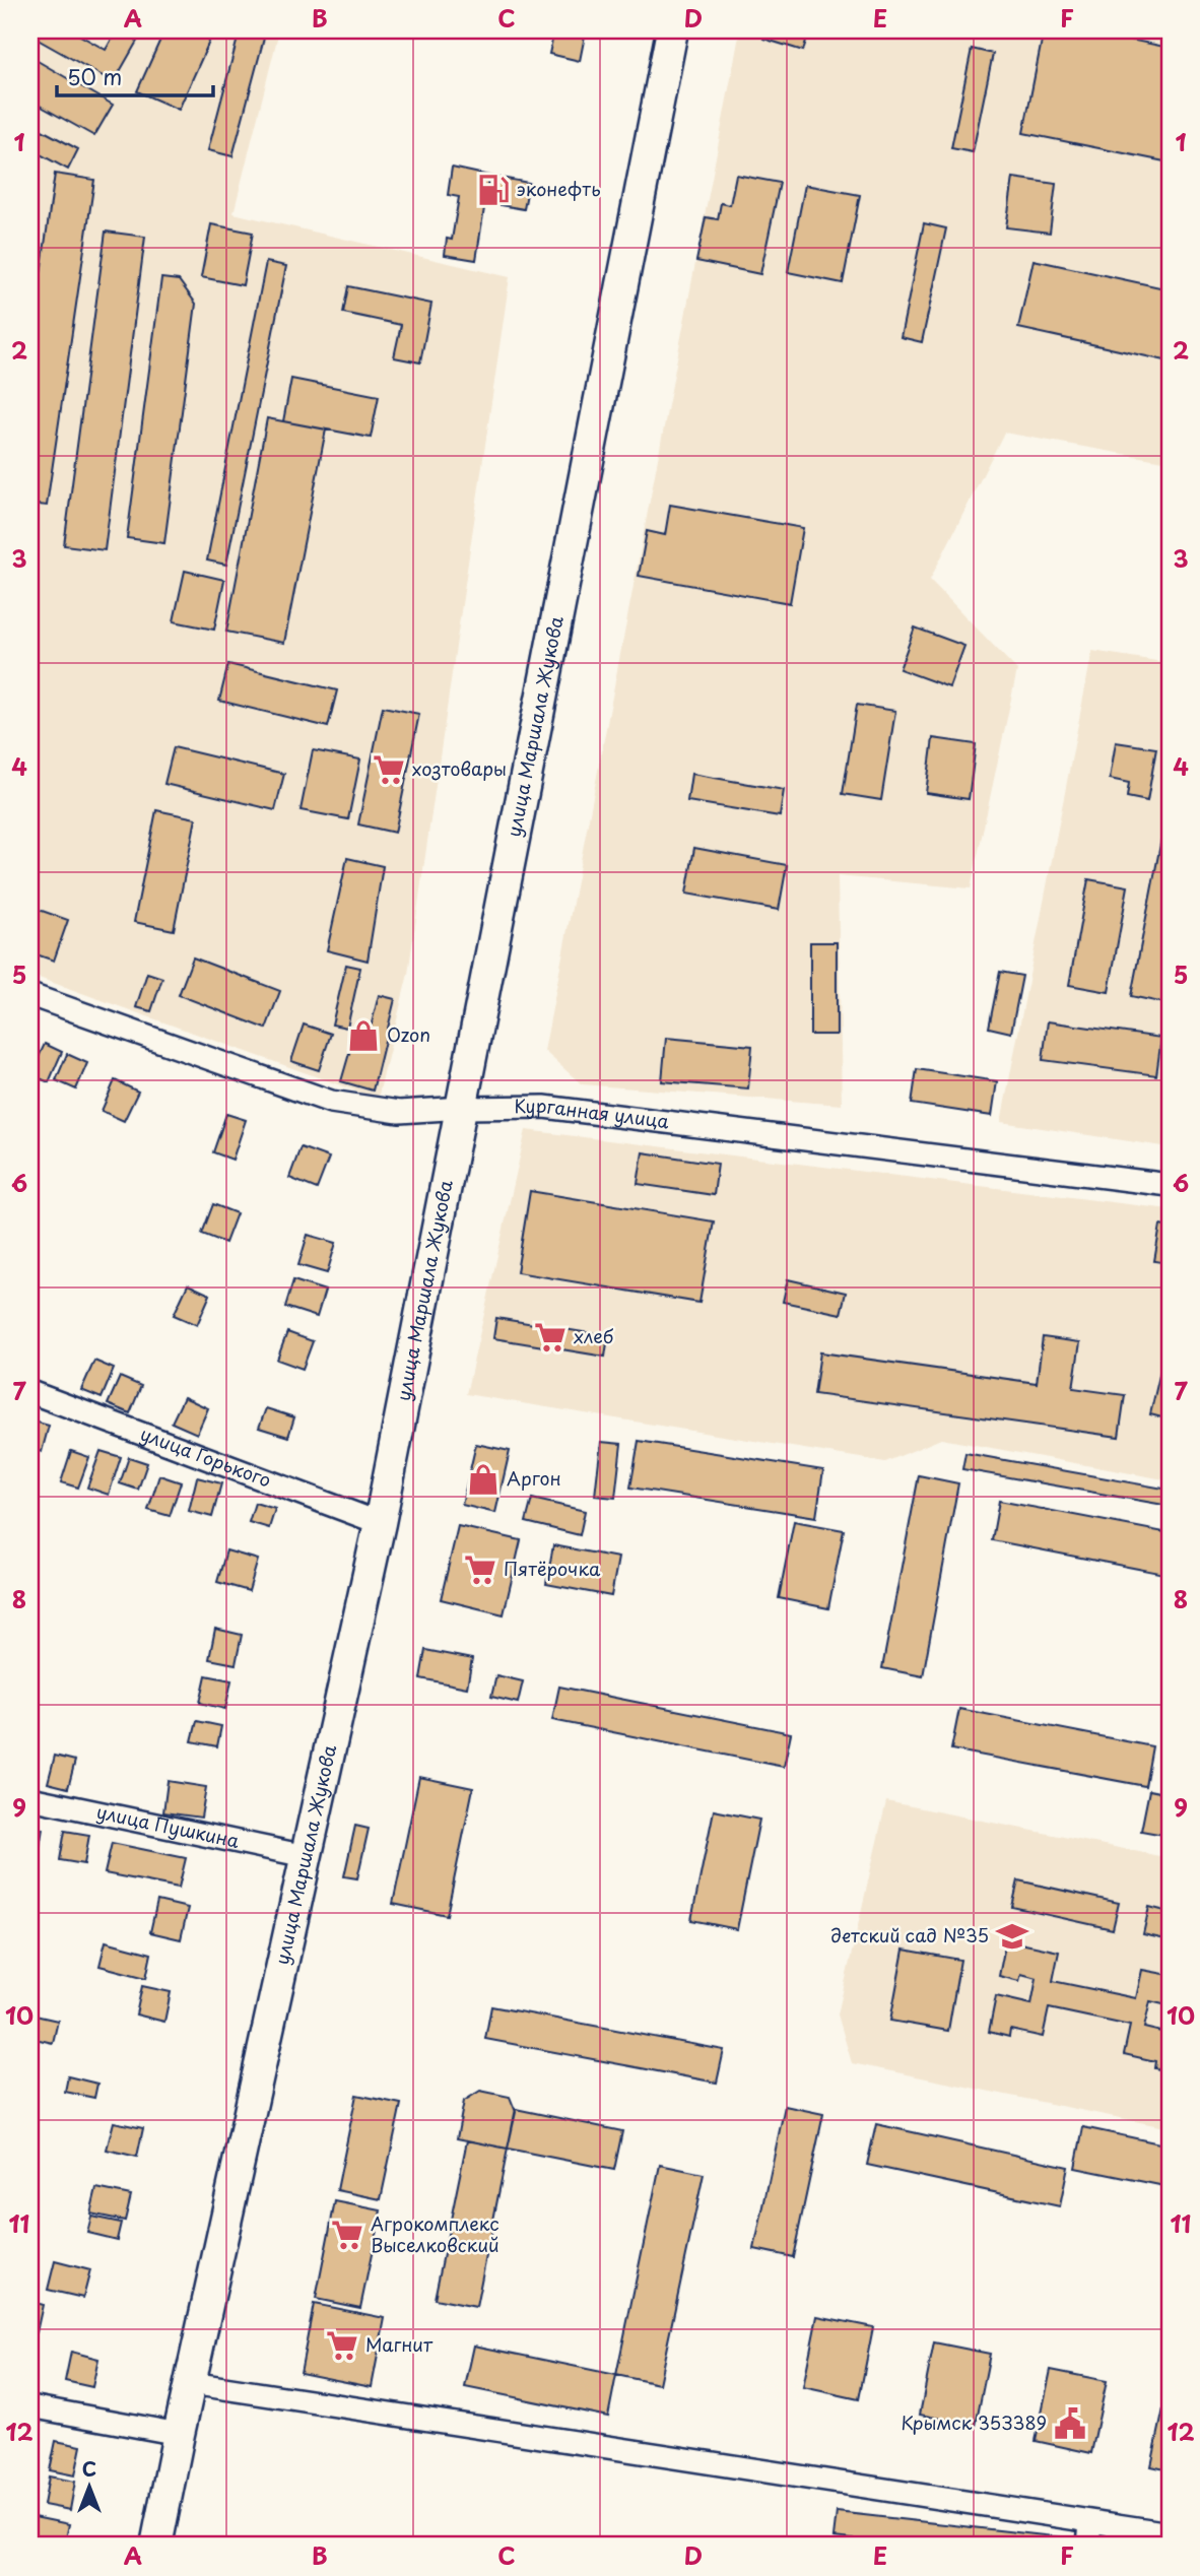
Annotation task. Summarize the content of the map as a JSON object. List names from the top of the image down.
{
  "streets": {
    "main road": ["улица Маршала Жукова"],
    "street": ["Курганная улица", "улица Горького", "улица Пушкина"]
  },
  "crossings": [
    ["улица Маршала Жукова", "Курганная улица"],
    ["улица Маршала Жукова", "улица Горького"],
    ["улица Маршала Жукова", "улица Пушкина"]
  ],
  "places": {
    "fuel station": ["эконефть"],
    "supermarket": [
      "хозтовары",
      "хлеб",
      "Пятёрочка",
      "Агрокомплекс Выселковский",
      "Магнит"
    ],
    "shop": ["Ozon", "Аргон"],
    "school or university": ["детский сад №35"],
    "public building": ["Крымск 353389"]
  },
  "scale_bar": "50 m",
  "north": "top",
  "grid": {
    "columns": [
      "A",
      "B",
      "C",
      "D",
      "E",
      "F"
    ],
    "rows": [
      "1",
      "2",
      "3",
      "4",
      "5",
      "6",
      "7",
      "8",
      "9",
      "10",
      "11",
      "12"
    ]
  }
}
